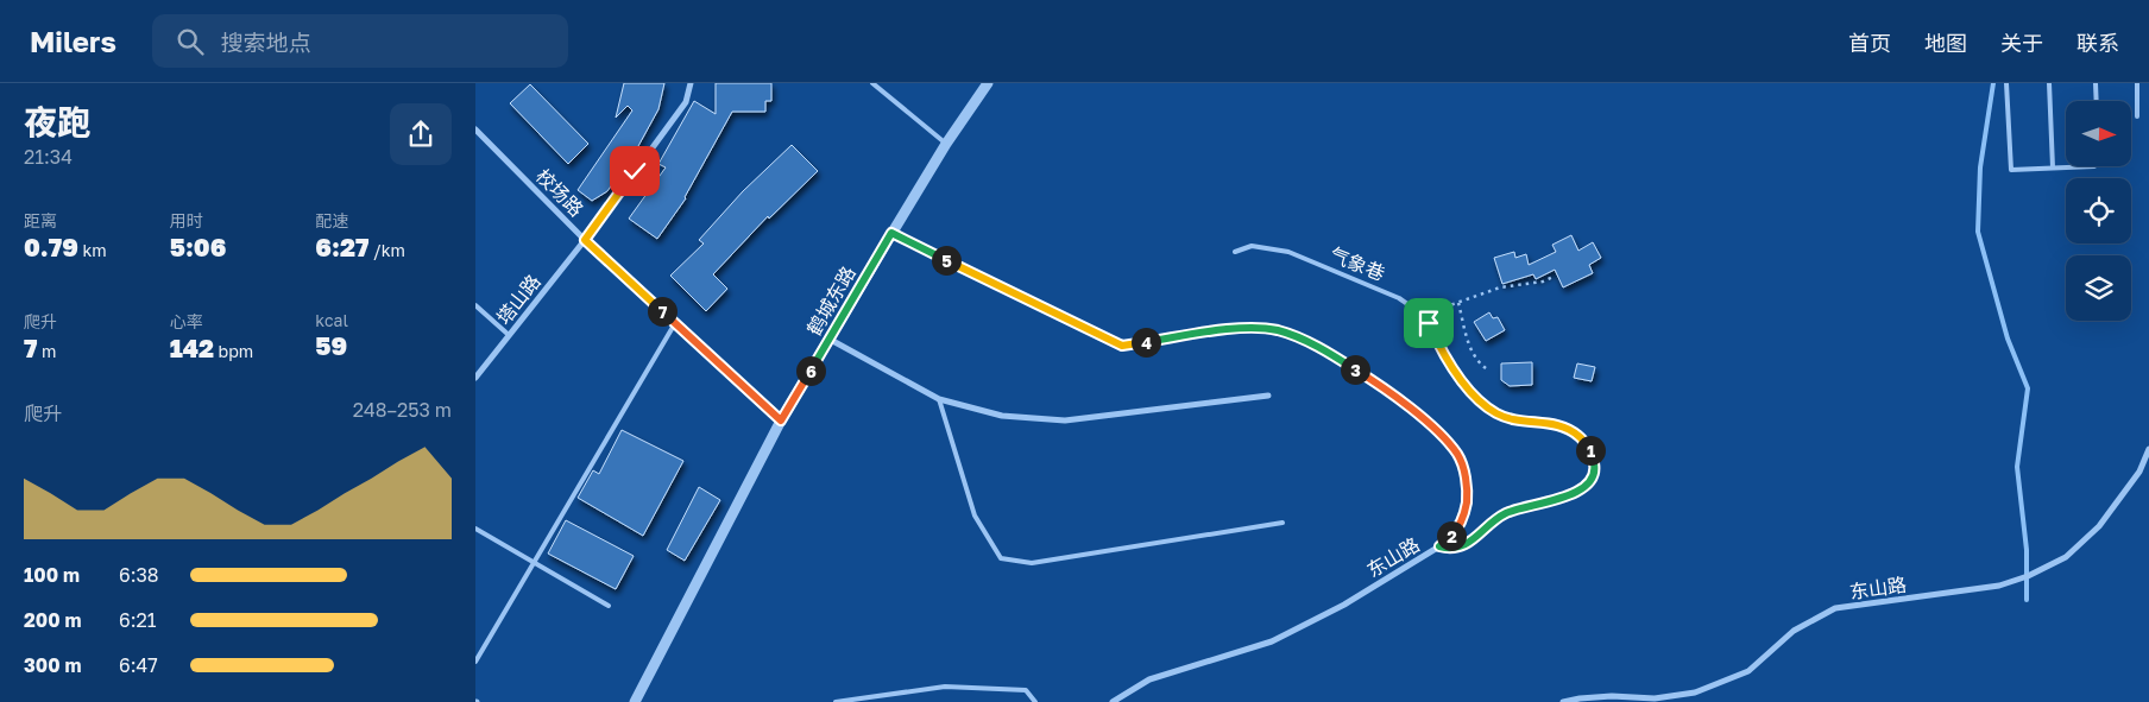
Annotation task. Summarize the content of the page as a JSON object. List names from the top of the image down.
{
  "streets": {
    "street": [
      "校场路",
      "塔山路",
      "鹤城东路",
      "东山路"
    ],
    "lane": ["气象巷"]
  },
  "crossings": [
    ["校场路", "塔山路"],
    ["校场路", "鹤城东路"],
    ["气象巷", "东山路"],
    ["鹤城东路", "东山路"]
  ],
  "north": "right",
  "page": {
    "header": "Milers",
    "search": "搜索地点",
    "nav": [
      "首页",
      "地图",
      "关于",
      "联系"
    ],
    "heading": ["夜跑", "21:34"],
    "stats": [
      ["距离", "0.79 km"],
      ["用时", "5:06"],
      ["配速", "6:27 /km"],
      ["爬升", "7 m"],
      ["心率", "142 bpm"],
      ["kcal", "59"]
    ],
    "pins": [
      "5",
      "7",
      "4",
      "3",
      "6",
      "1",
      "2"
    ],
    "chart": ["爬升", "248–253 m"],
    "list": [
      {
        "name": "100 m",
        "note": "6:38"
      },
      {
        "name": "200 m",
        "note": "6:21"
      },
      {
        "name": "300 m",
        "note": "6:47"
      }
    ]
  }
}
